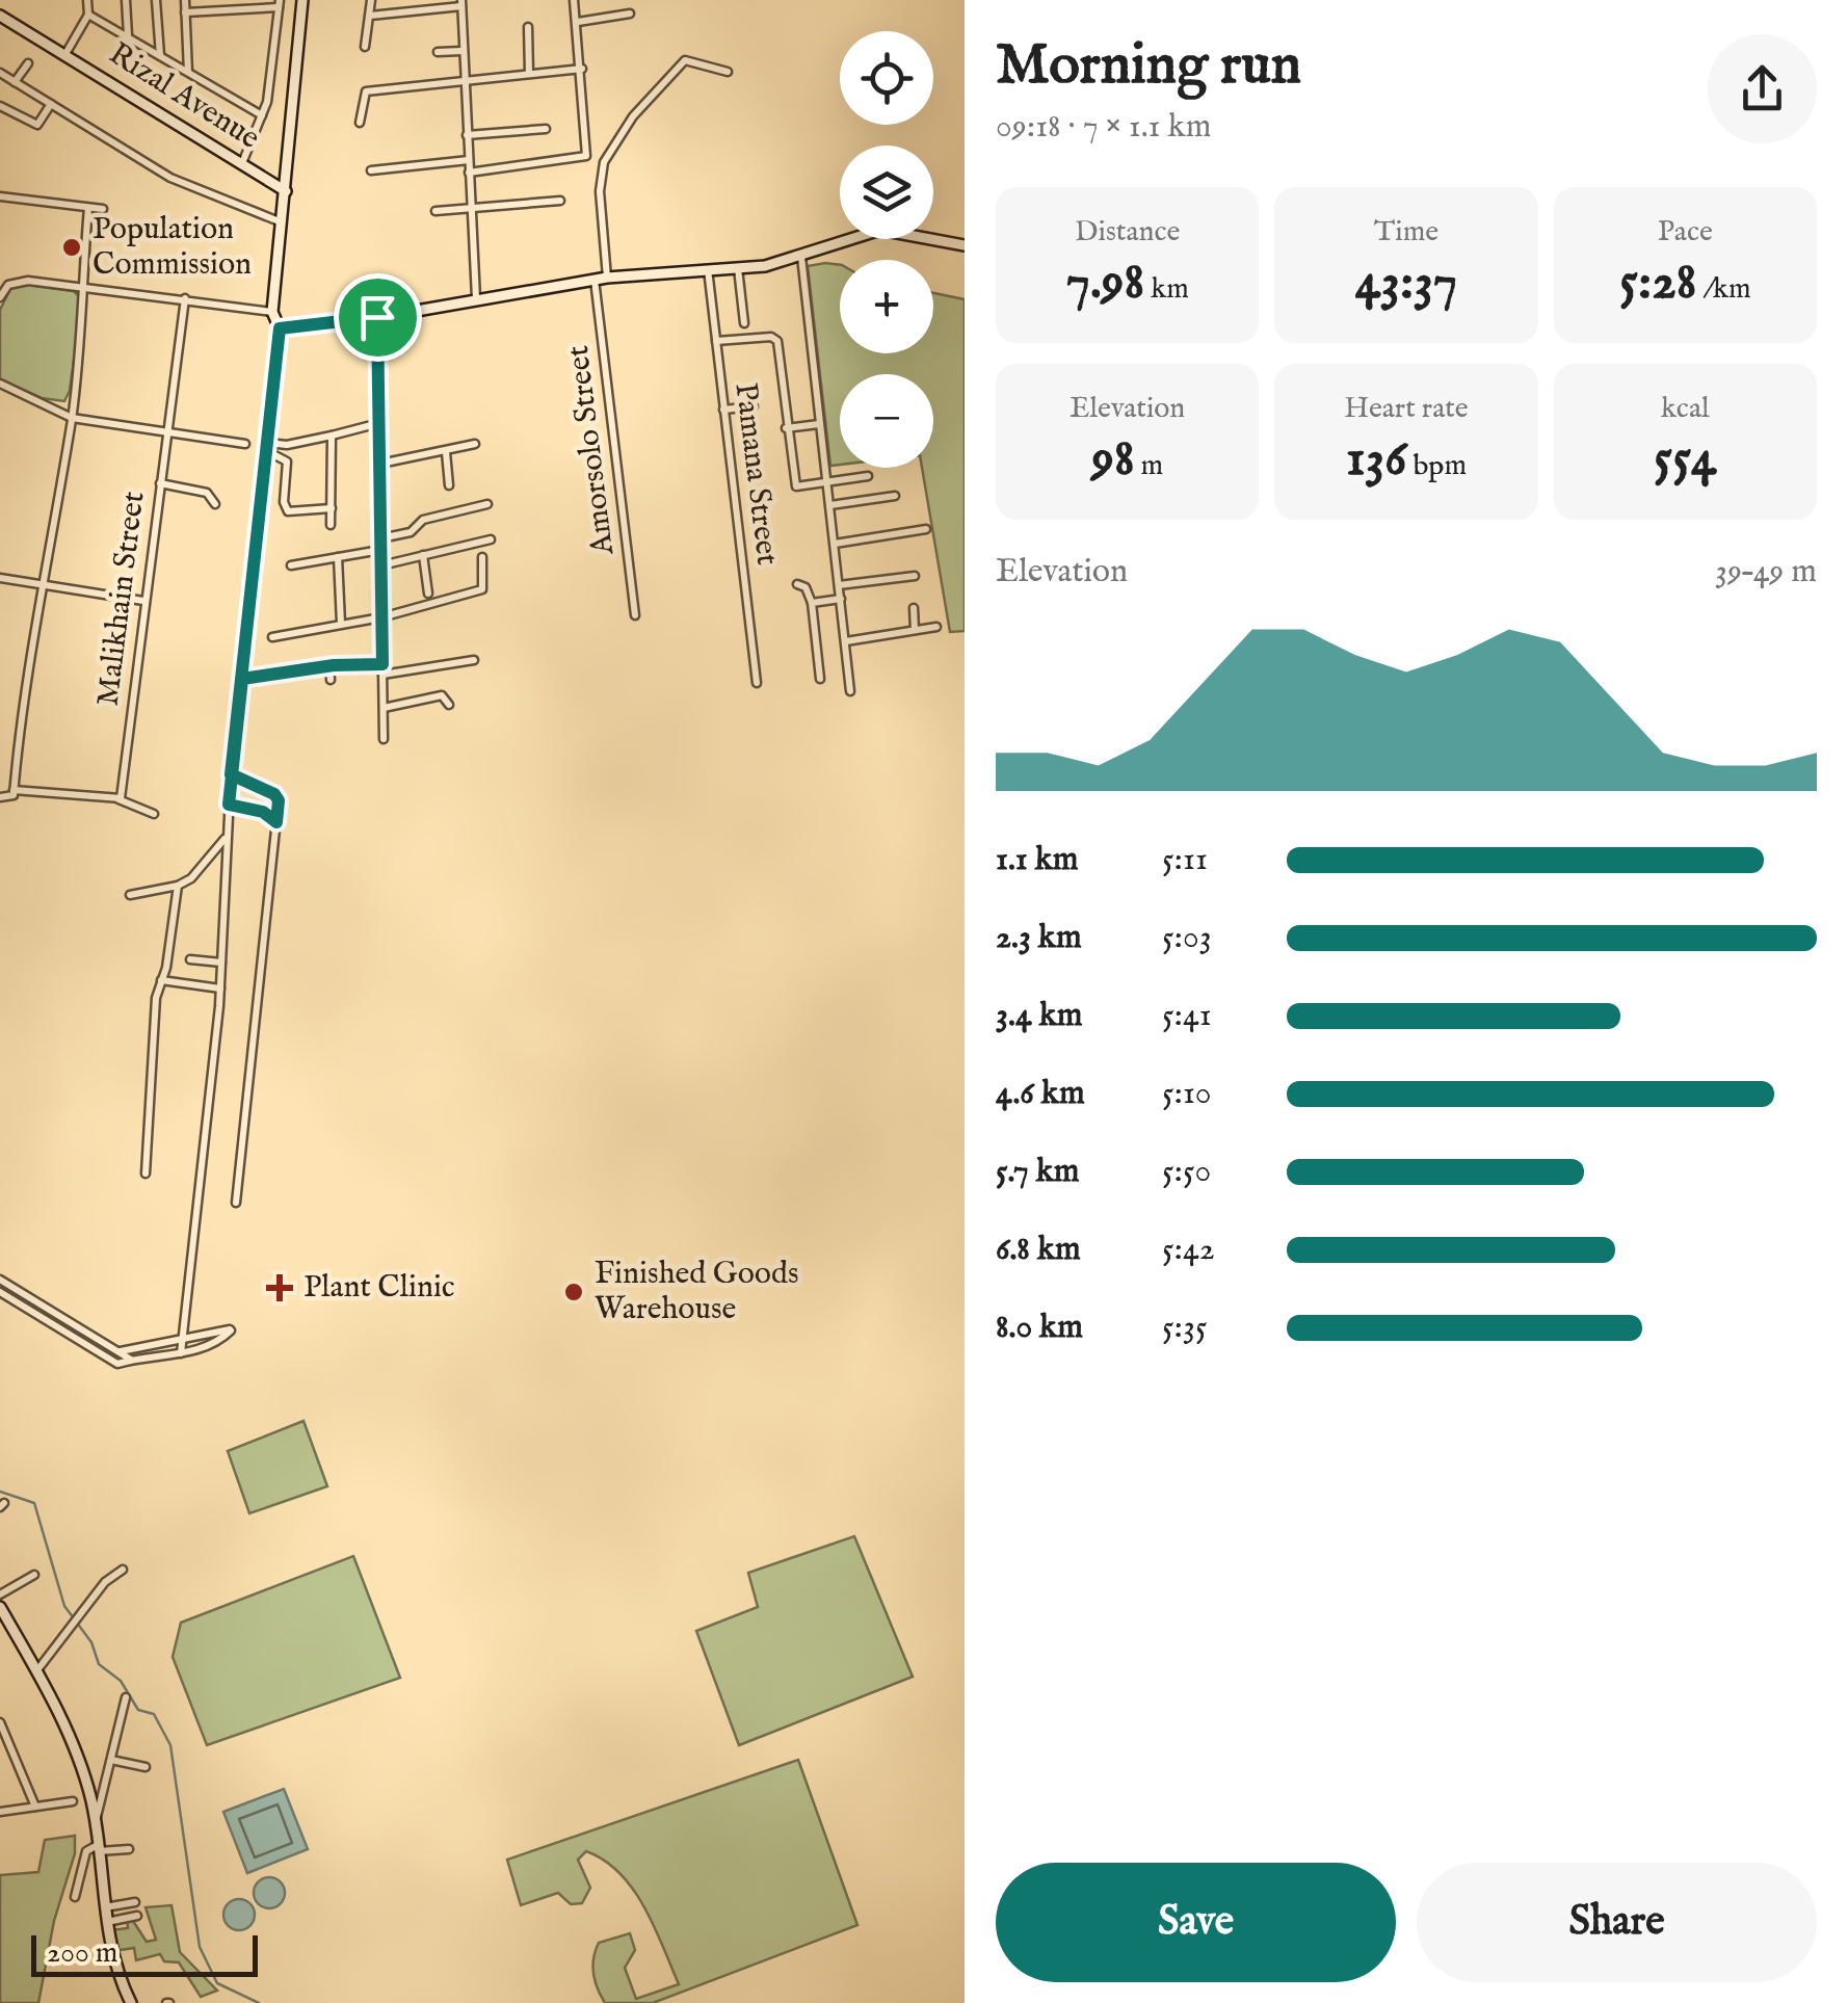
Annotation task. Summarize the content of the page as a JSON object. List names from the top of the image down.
{
  "streets": {
    "street": [
      "Rizal Avenue",
      "Amorsolo Street",
      "Pamana Street",
      "Malikhain Street"
    ]
  },
  "places": {
    "other": ["Population Commission", "Finished Goods Warehouse"],
    "health": ["Plant Clinic"]
  },
  "scale_bar": "200 m",
  "page": {
    "heading": ["Morning run", "09:18 · 7 × 1.1 km"],
    "map_buttons": ["+", "−"],
    "stats": [
      ["Distance", "7.98 km"],
      ["Time", "43:37"],
      ["Pace", "5:28 /km"],
      ["Elevation", "98 m"],
      ["Heart rate", "136 bpm"],
      ["kcal", "554"]
    ],
    "chart": ["Elevation", "39–49 m"],
    "list": [
      {
        "name": "1.1 km",
        "note": "5:11"
      },
      {
        "name": "2.3 km",
        "note": "5:03"
      },
      {
        "name": "3.4 km",
        "note": "5:41"
      },
      {
        "name": "4.6 km",
        "note": "5:10"
      },
      {
        "name": "5.7 km",
        "note": "5:50"
      },
      {
        "name": "6.8 km",
        "note": "5:42"
      },
      {
        "name": "8.0 km",
        "note": "5:35"
      }
    ],
    "buttons": ["Save", "Share"],
    "scale": "200 m"
  }
}
